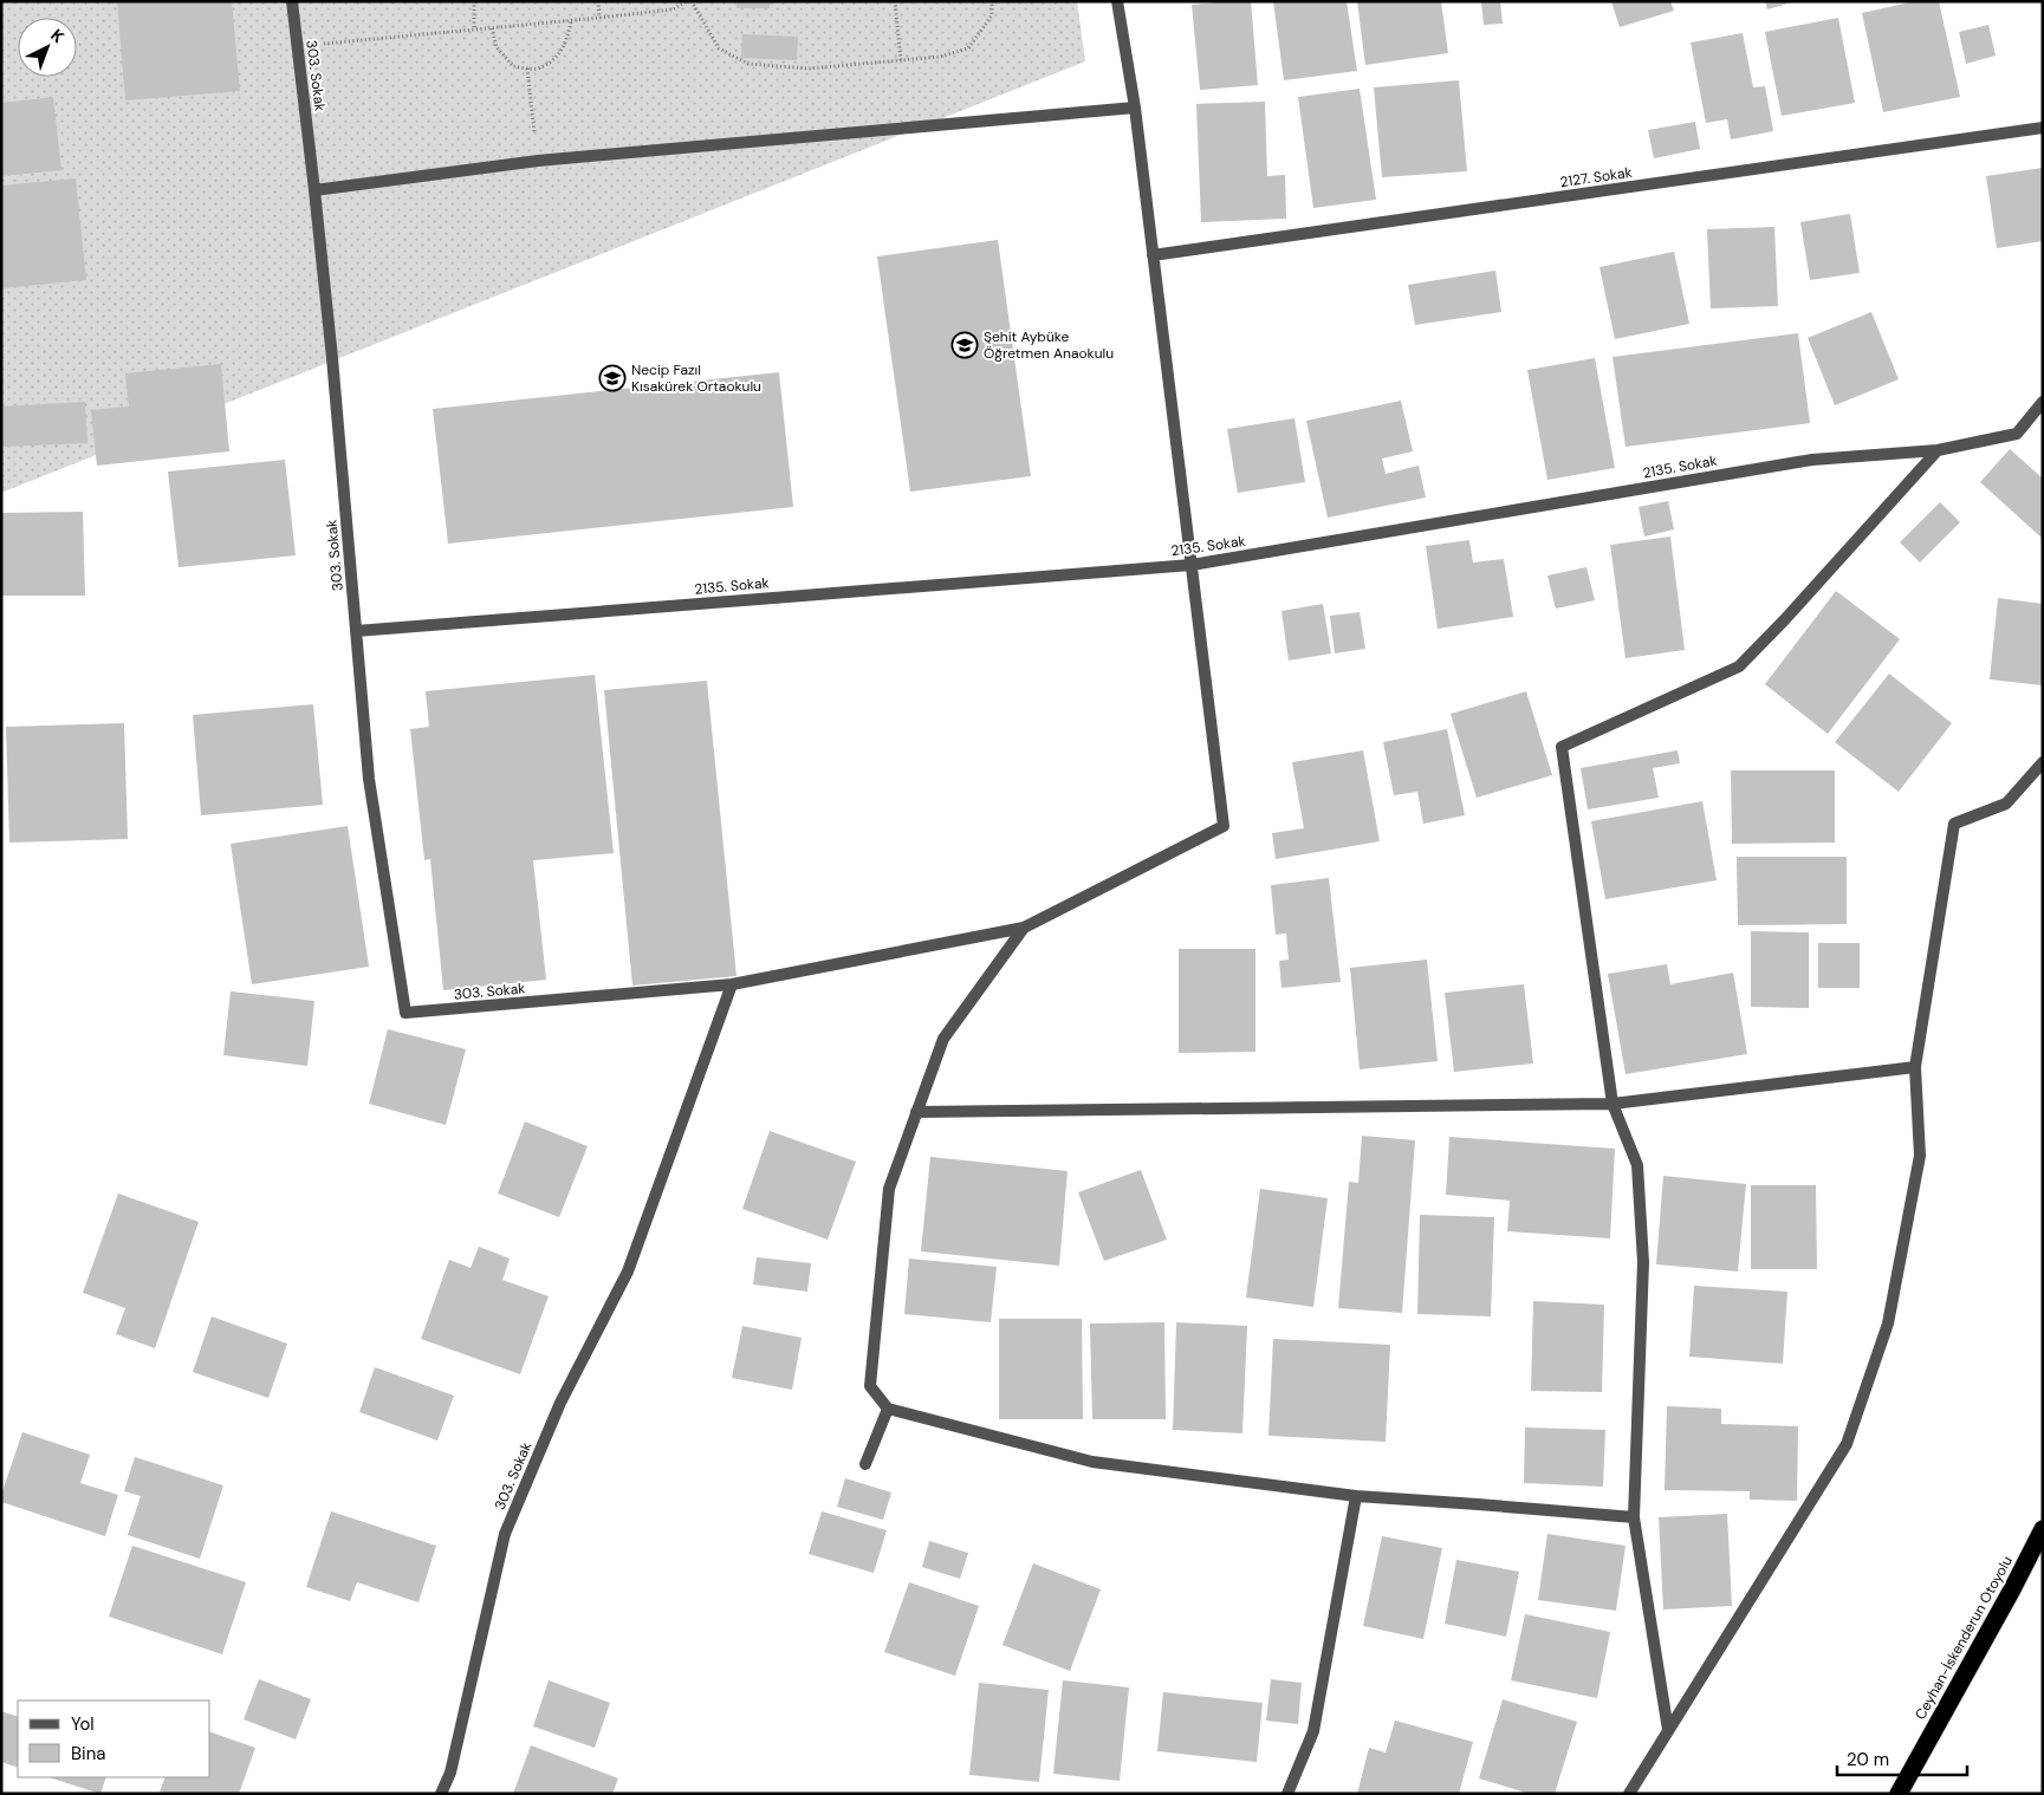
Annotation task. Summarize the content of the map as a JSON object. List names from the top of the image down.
{
  "streets": {
    "highway": ["Ceyhan-İskenderun Otoyolu"],
    "street": ["303. Sokak", "2127. Sokak", "2135. Sokak"]
  },
  "crossings": [
    ["303. Sokak", "2135. Sokak"]
  ],
  "places": {
    "school or university": ["Şehit Aybüke Öğretmen Anaokulu", "Necip Fazıl Kısakürek Ortaokulu"]
  },
  "legend": ["Yol", "Bina"],
  "scale_bar": "20 m",
  "north": "top right"
}
